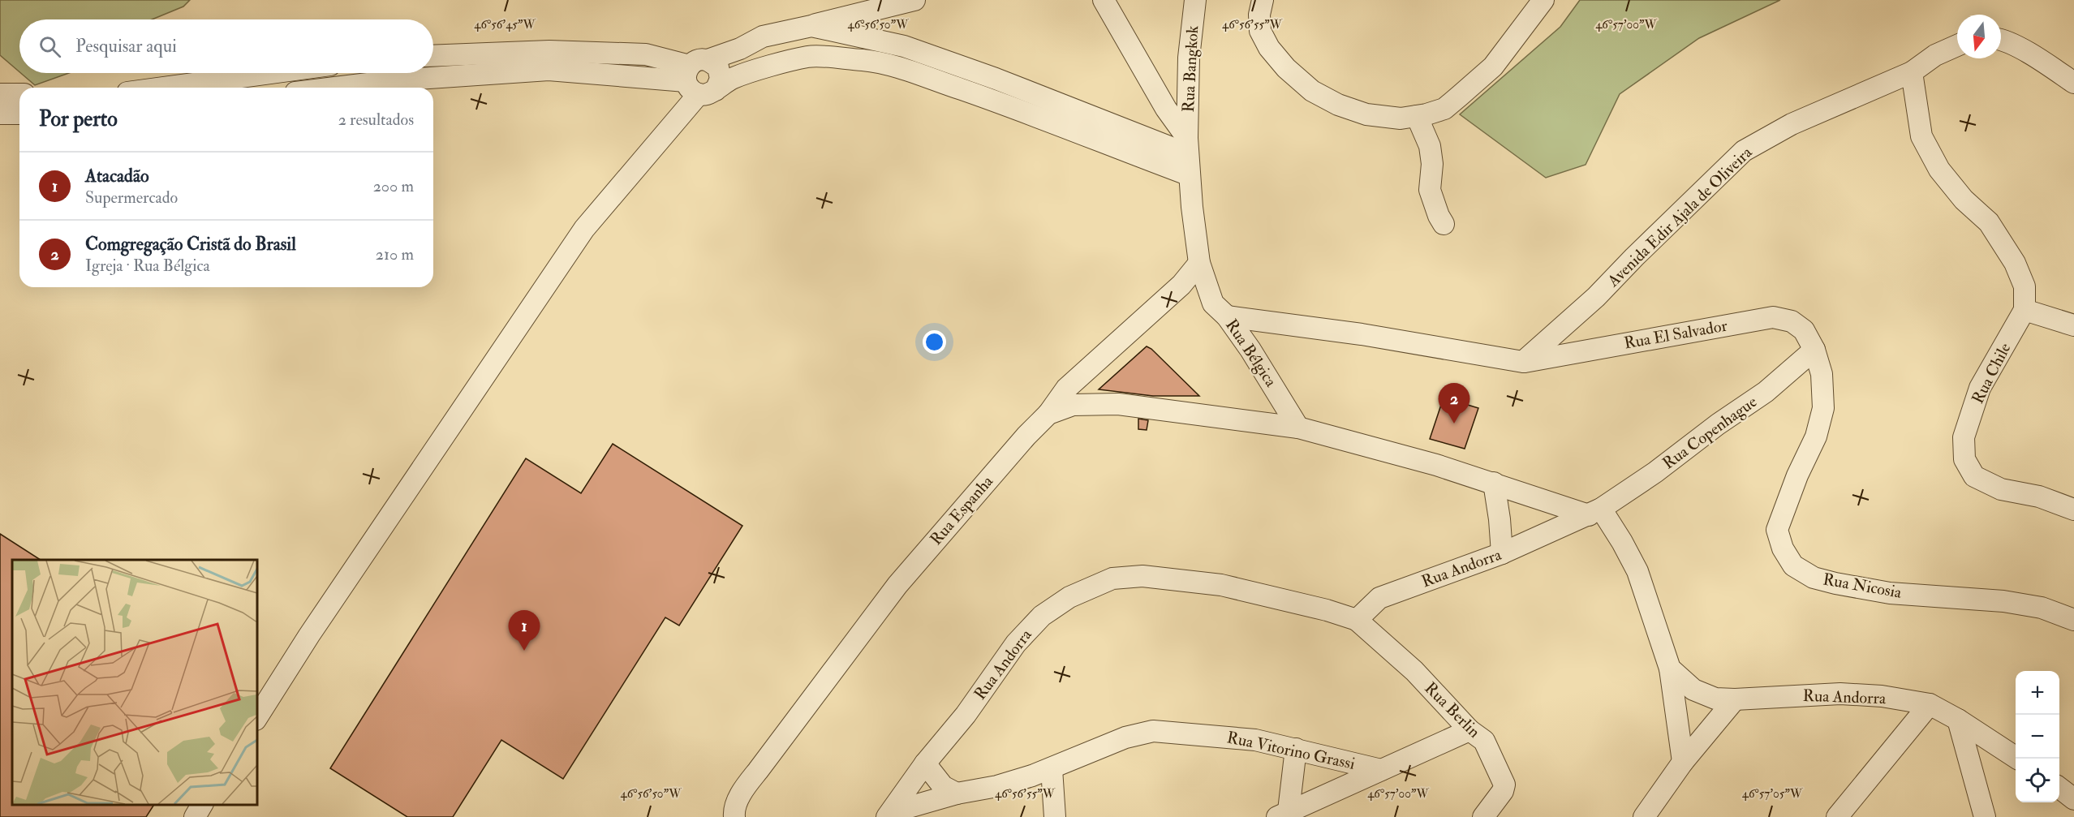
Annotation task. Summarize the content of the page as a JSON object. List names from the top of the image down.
{
  "streets": {
    "street": [
      "Rua Bangkok",
      "Avenida Edir Ajala de Oliveira",
      "Rua El Salvador",
      "Rua Bélgica",
      "Rua Chile",
      "Rua Copenhague",
      "Rua Espanha",
      "Rua Andorra",
      "Rua Nicosia",
      "Rua Berlin",
      "Rua Vitorino Grassi"
    ]
  },
  "crossings": [
    ["Rua Bangkok", "Rua Bélgica"],
    ["Avenida Edir Ajala de Oliveira", "Rua El Salvador"],
    ["Rua El Salvador", "Rua Copenhague"],
    ["Rua El Salvador", "Rua Nicosia"],
    ["Rua Bélgica", "Rua Espanha"],
    ["Rua Copenhague", "Rua Andorra"],
    ["Rua Copenhague", "Rua Nicosia"],
    ["Rua Andorra", "Rua Berlin"],
    ["Rua Andorra", "Rua Vitorino Grassi"]
  ],
  "north": "bottom",
  "page": {
    "search": "Pesquisar aqui",
    "heading": ["Por perto", "2 resultados"],
    "list": [
      {
        "mark": "1",
        "name": "Atacadão",
        "note": "Supermercado",
        "value": "200 m"
      },
      {
        "mark": "2",
        "name": "Comgregação Cristã do Brasil",
        "note": "Igreja · Rua Bélgica",
        "value": "210 m"
      }
    ],
    "pins": ["2", "1"],
    "map_buttons": ["+", "−"]
  },
  "coordinates": [
    "46°56'45\"W",
    "46°56'50\"W",
    "46°56'55\"W",
    "46°57'00\"W",
    "46°57'05\"W"
  ]
}
